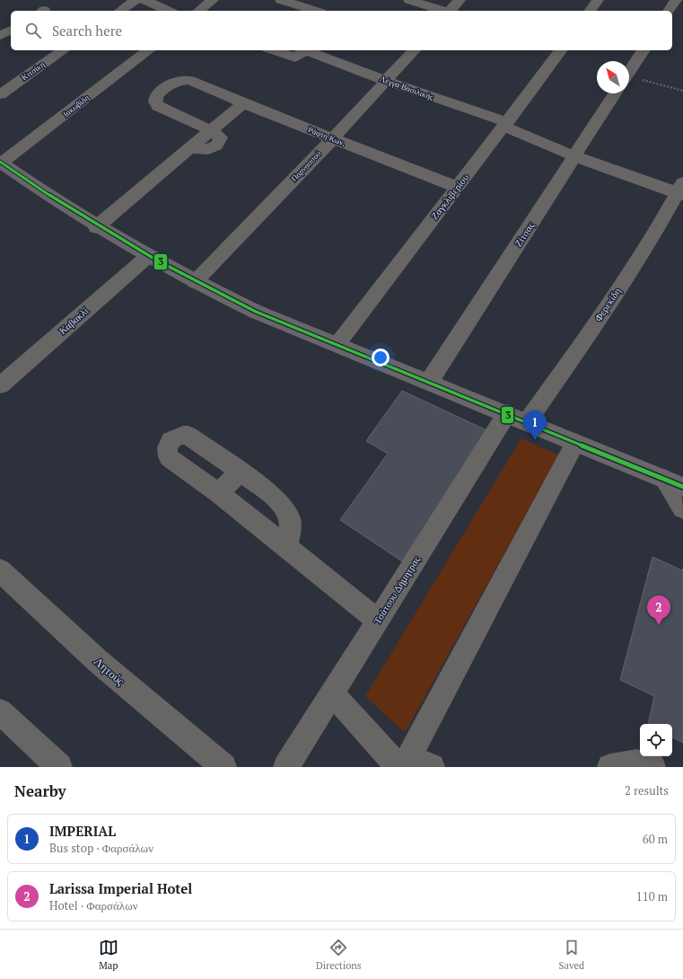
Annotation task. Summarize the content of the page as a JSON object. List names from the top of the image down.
{
  "streets": {
    "street": [
      "Κιτσίκη",
      "Λέγγα Βασιλικής",
      "Ιακωβίδη",
      "Ράφτη Κων.",
      "Παρνασσού",
      "Ζαγκλιβερίου",
      "Ζίτσας",
      "Φερεκίδη",
      "Καβακλί",
      "Τσάτσου Δήμητρας",
      "Λητούς"
    ]
  },
  "crossings": [
    ["Λέγγα Βασιλικής", "Παρνασσού"],
    ["Λέγγα Βασιλικής", "Ζαγκλιβερίου"],
    ["Λέγγα Βασιλικής", "Ζίτσας"],
    ["Λέγγα Βασιλικής", "Φερεκίδη"],
    ["Ράφτη Κων.", "Παρνασσού"],
    ["Ράφτη Κων.", "Ζαγκλιβερίου"],
    ["Φερεκίδη", "Τσάτσου Δήμητρας"]
  ],
  "lines": ["transit line 3"],
  "north": "top left",
  "page": {
    "search": "Search here",
    "pins": ["1", "2"],
    "heading": ["Nearby", "2 results"],
    "list": [
      {
        "mark": "1",
        "name": "IMPERIAL",
        "note": "Bus stop · Φαρσάλων",
        "value": "60 m"
      },
      {
        "mark": "2",
        "name": "Larissa Imperial Hotel",
        "note": "Hotel · Φαρσάλων",
        "value": "110 m"
      }
    ],
    "nav": ["Map", "Directions", "Saved"]
  }
}
